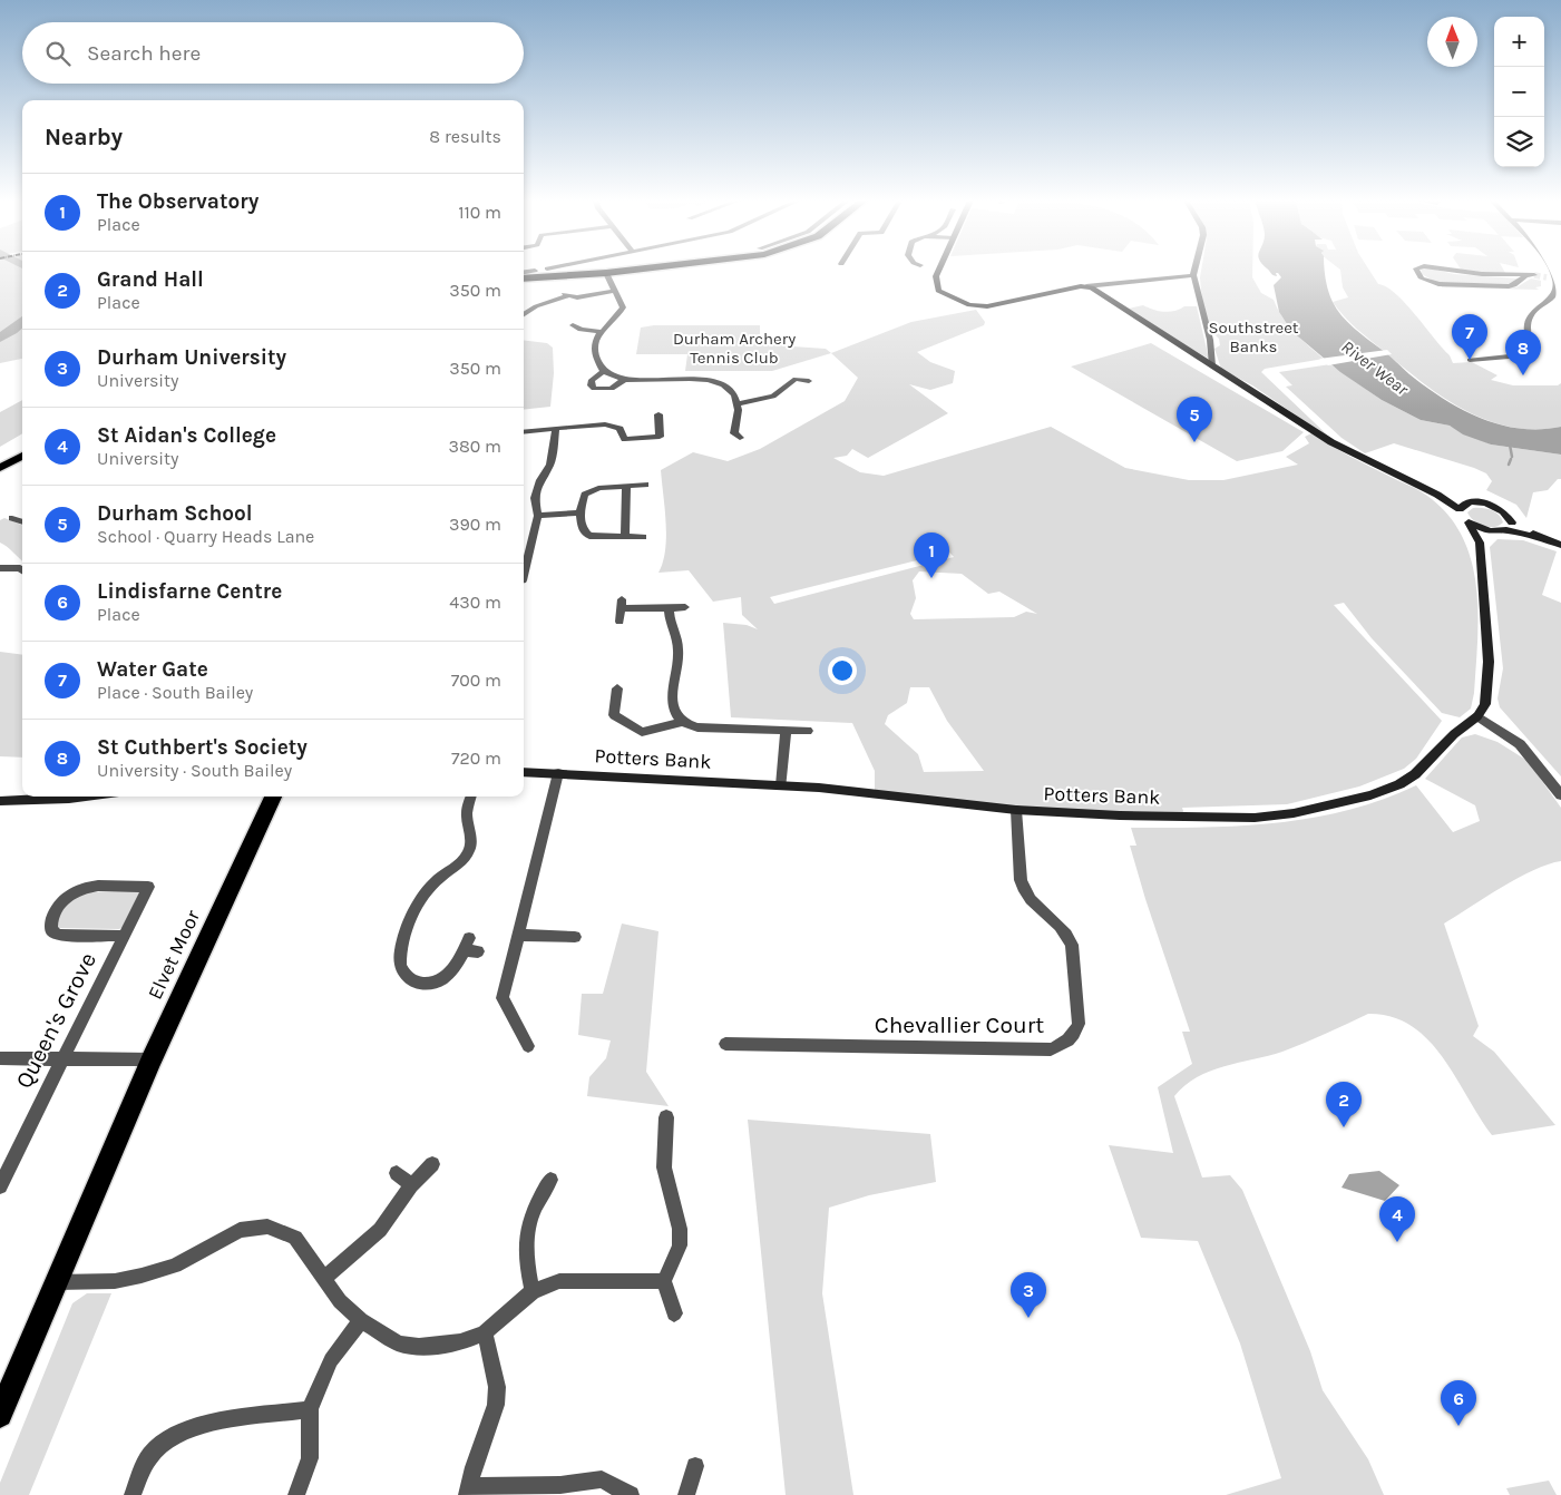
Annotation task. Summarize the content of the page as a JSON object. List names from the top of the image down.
{
  "streets": {
    "highway": ["Elvet Moor"],
    "street": ["Potters Bank", "Queen's Grove", "Chevallier Court"]
  },
  "crossings": [
    ["Potters Bank", "Chevallier Court"]
  ],
  "water": ["River Wear"],
  "parks": ["Southstreet Banks", "Durham Archery Tennis Club"],
  "north": "top",
  "page": {
    "map_buttons": ["+", "−"],
    "search": "Search here",
    "heading": ["Nearby", "8 results"],
    "list": [
      {
        "mark": "1",
        "name": "The Observatory",
        "note": "Place",
        "value": "110 m"
      },
      {
        "mark": "2",
        "name": "Grand Hall",
        "note": "Place",
        "value": "350 m"
      },
      {
        "mark": "3",
        "name": "Durham University",
        "note": "University",
        "value": "350 m"
      },
      {
        "mark": "4",
        "name": "St Aidan's College",
        "note": "University",
        "value": "380 m"
      },
      {
        "mark": "5",
        "name": "Durham School",
        "note": "School · Quarry Heads Lane",
        "value": "390 m"
      },
      {
        "mark": "6",
        "name": "Lindisfarne Centre",
        "note": "Place",
        "value": "430 m"
      },
      {
        "mark": "7",
        "name": "Water Gate",
        "note": "Place · South Bailey",
        "value": "700 m"
      },
      {
        "mark": "8",
        "name": "St Cuthbert's Society",
        "note": "University · South Bailey",
        "value": "720 m"
      }
    ],
    "pins": [
      "7",
      "8",
      "5",
      "1",
      "2",
      "4",
      "3",
      "6"
    ]
  }
}
